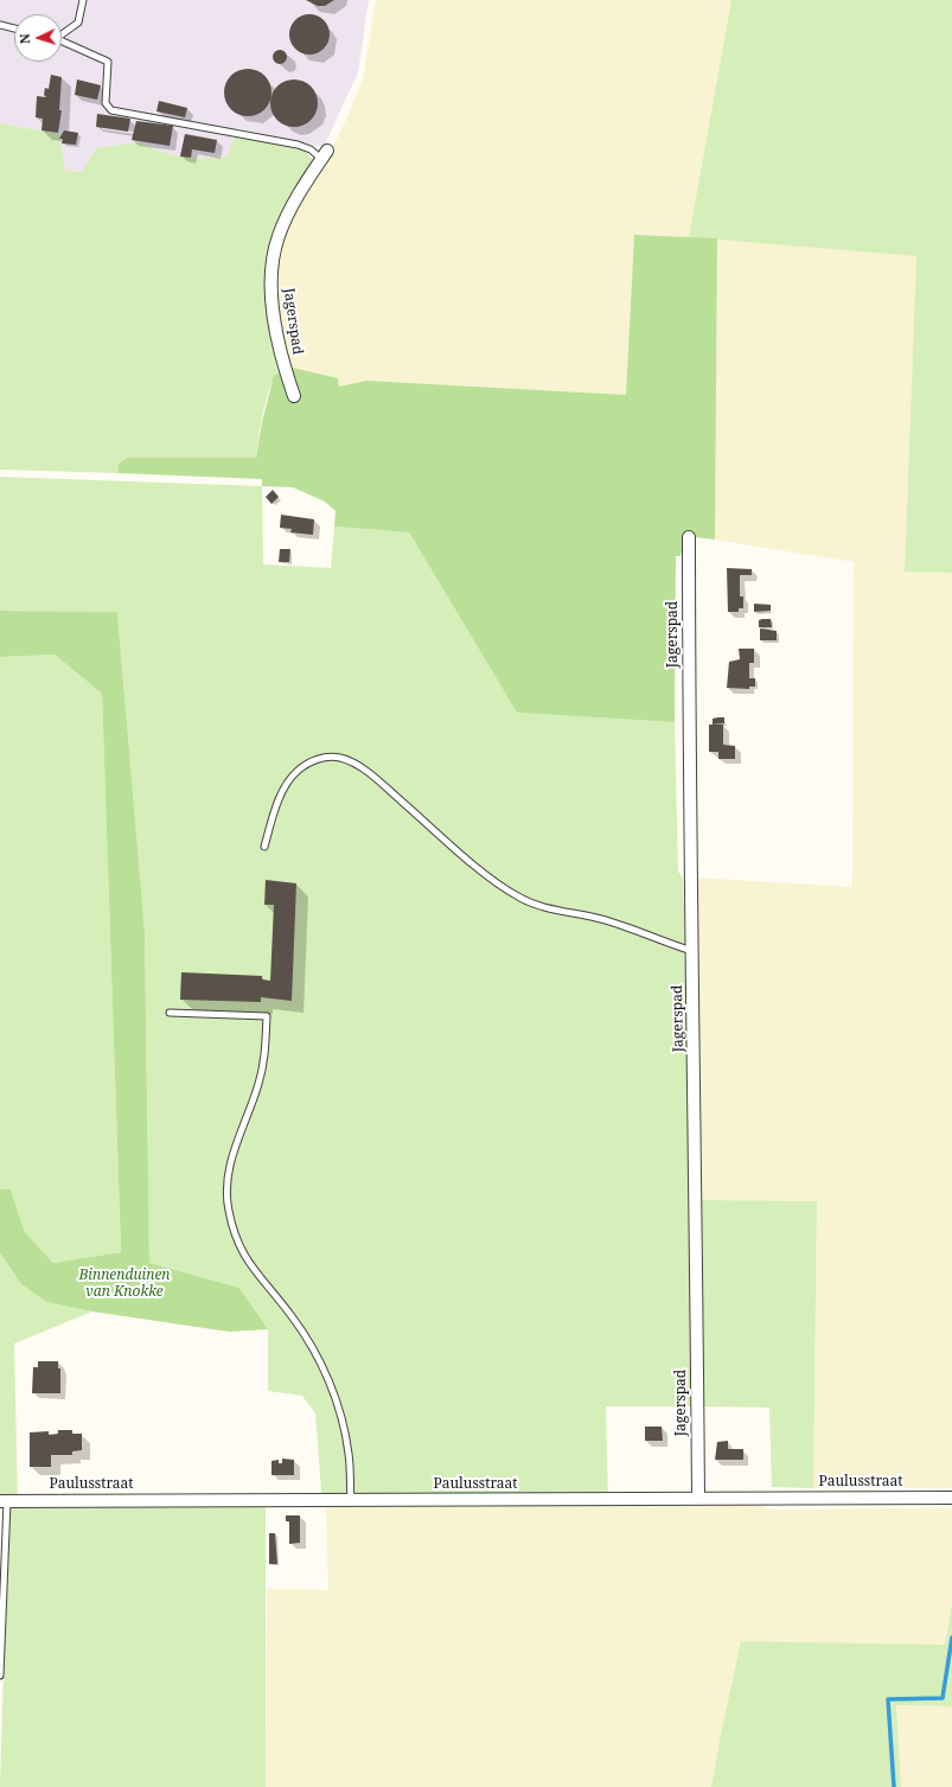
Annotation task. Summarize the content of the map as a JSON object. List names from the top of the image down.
{
  "streets": {
    "street": ["Jagerspad", "Paulusstraat"]
  },
  "crossings": [
    ["Jagerspad", "Paulusstraat"]
  ],
  "parks": ["Binnenduinen van Knokke"],
  "north": "left"
}
